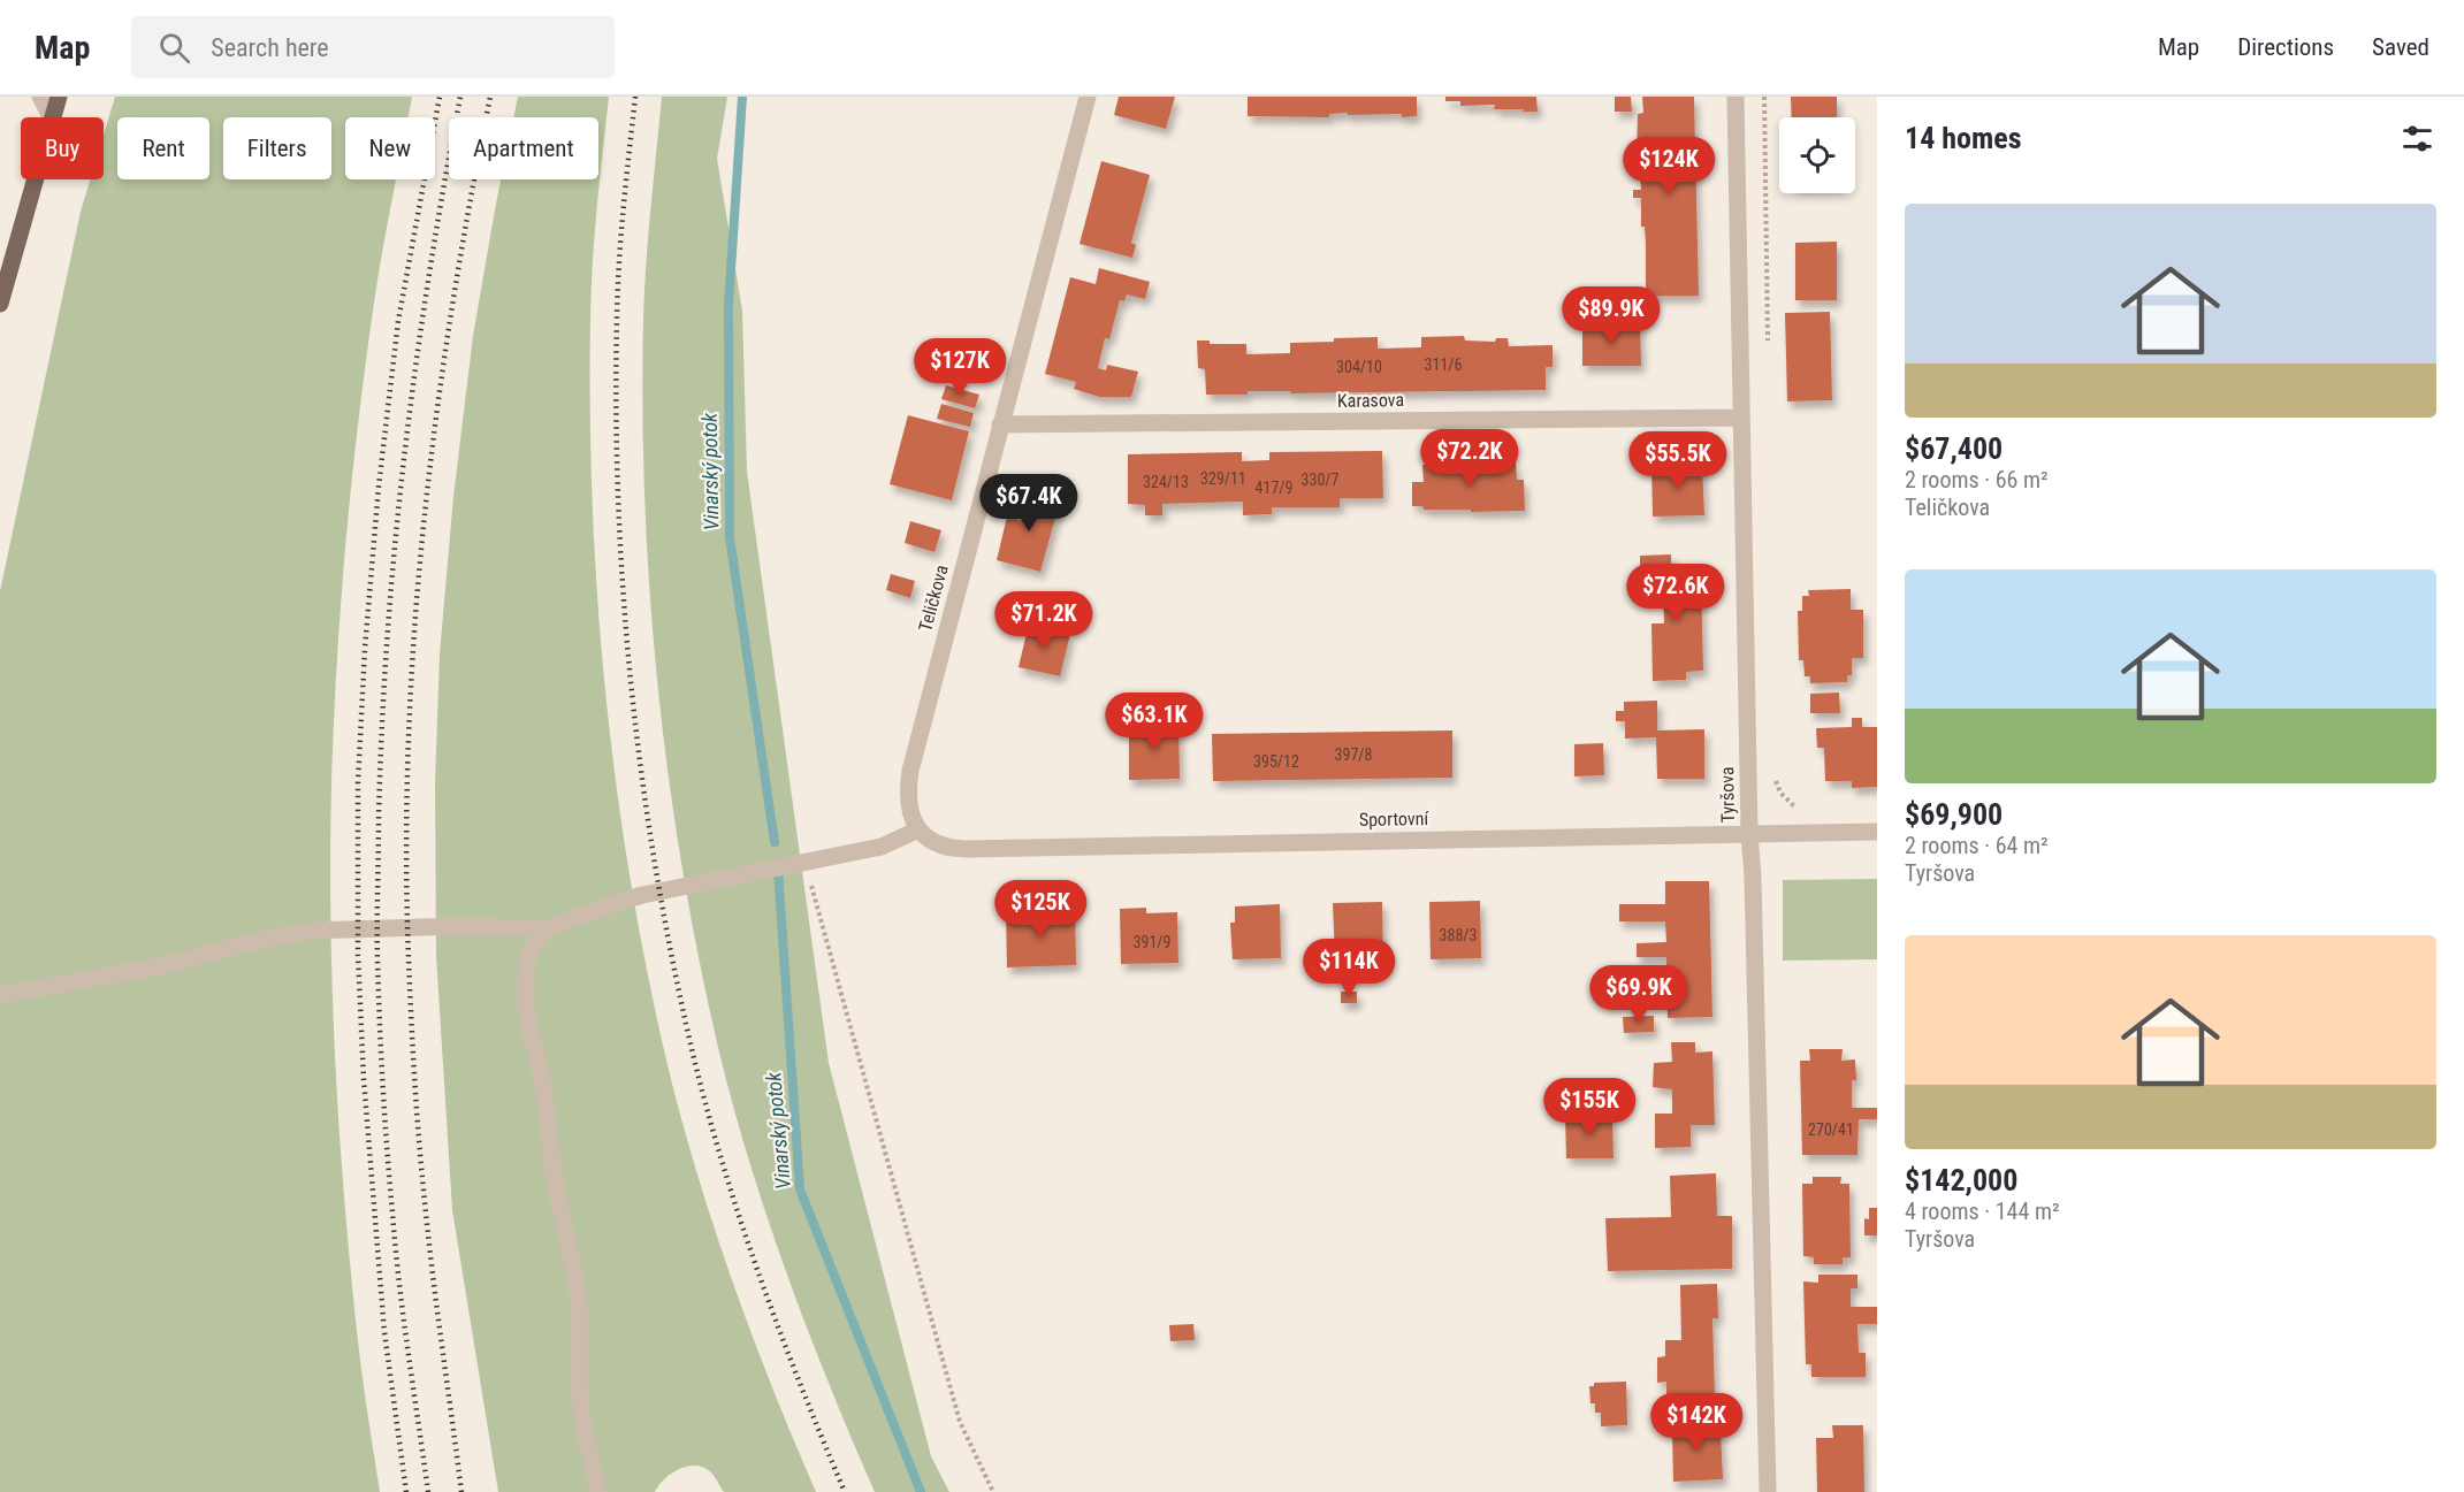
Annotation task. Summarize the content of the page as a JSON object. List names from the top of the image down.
{
  "streets": {
    "street": [
      "Karasova",
      "Teličkova",
      "Tyršova",
      "Sportovní"
    ]
  },
  "crossings": [
    ["Karasova", "Teličkova"],
    ["Karasova", "Tyršova"],
    ["Teličkova", "Sportovní"],
    ["Tyršova", "Sportovní"]
  ],
  "water": ["Vinarský potok"],
  "house_numbers": [
    "311/6",
    "304/10",
    "329/11",
    "330/7",
    "324/13",
    "417/9",
    "397/8",
    "395/12",
    "388/3",
    "391/9",
    "270/41"
  ],
  "page": {
    "header": "Map",
    "search": "Search here",
    "nav": ["Map", "Directions", "Saved"],
    "heading": "14 homes",
    "chip": [
      "Buy",
      "Rent",
      "Filters",
      "New",
      "Apartment"
    ],
    "price": [
      "$124K",
      "$89.9K",
      "$127K",
      "$72.2K",
      "$55.5K",
      "$67.4K",
      "$72.6K",
      "$71.2K",
      "$63.1K",
      "$125K",
      "$114K",
      "$69.9K",
      "$155K",
      "$142K"
    ],
    "list": [
      {
        "name": "$67,400",
        "note": "2 rooms · 66 m² · Teličkova"
      },
      {
        "name": "$69,900",
        "note": "2 rooms · 64 m² · Tyršova"
      },
      {
        "name": "$142,000",
        "note": "4 rooms · 144 m² · Tyršova"
      }
    ]
  }
}
